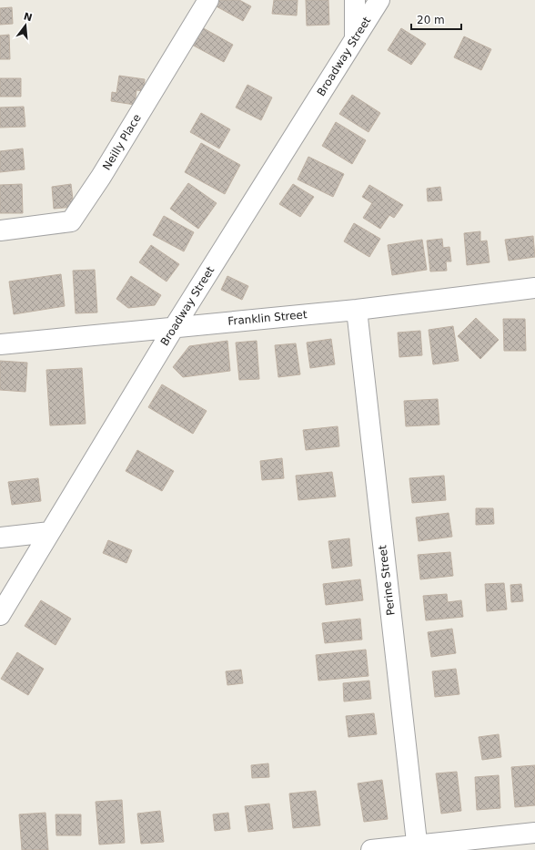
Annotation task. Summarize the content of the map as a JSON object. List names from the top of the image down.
{
  "streets": {
    "street": [
      "Broadway Street",
      "Neilly Place",
      "Franklin Street",
      "Perine Street"
    ]
  },
  "crossings": [
    ["Broadway Street", "Franklin Street"],
    ["Franklin Street", "Perine Street"]
  ],
  "scale_bar": "20 m",
  "north": "top"
}
